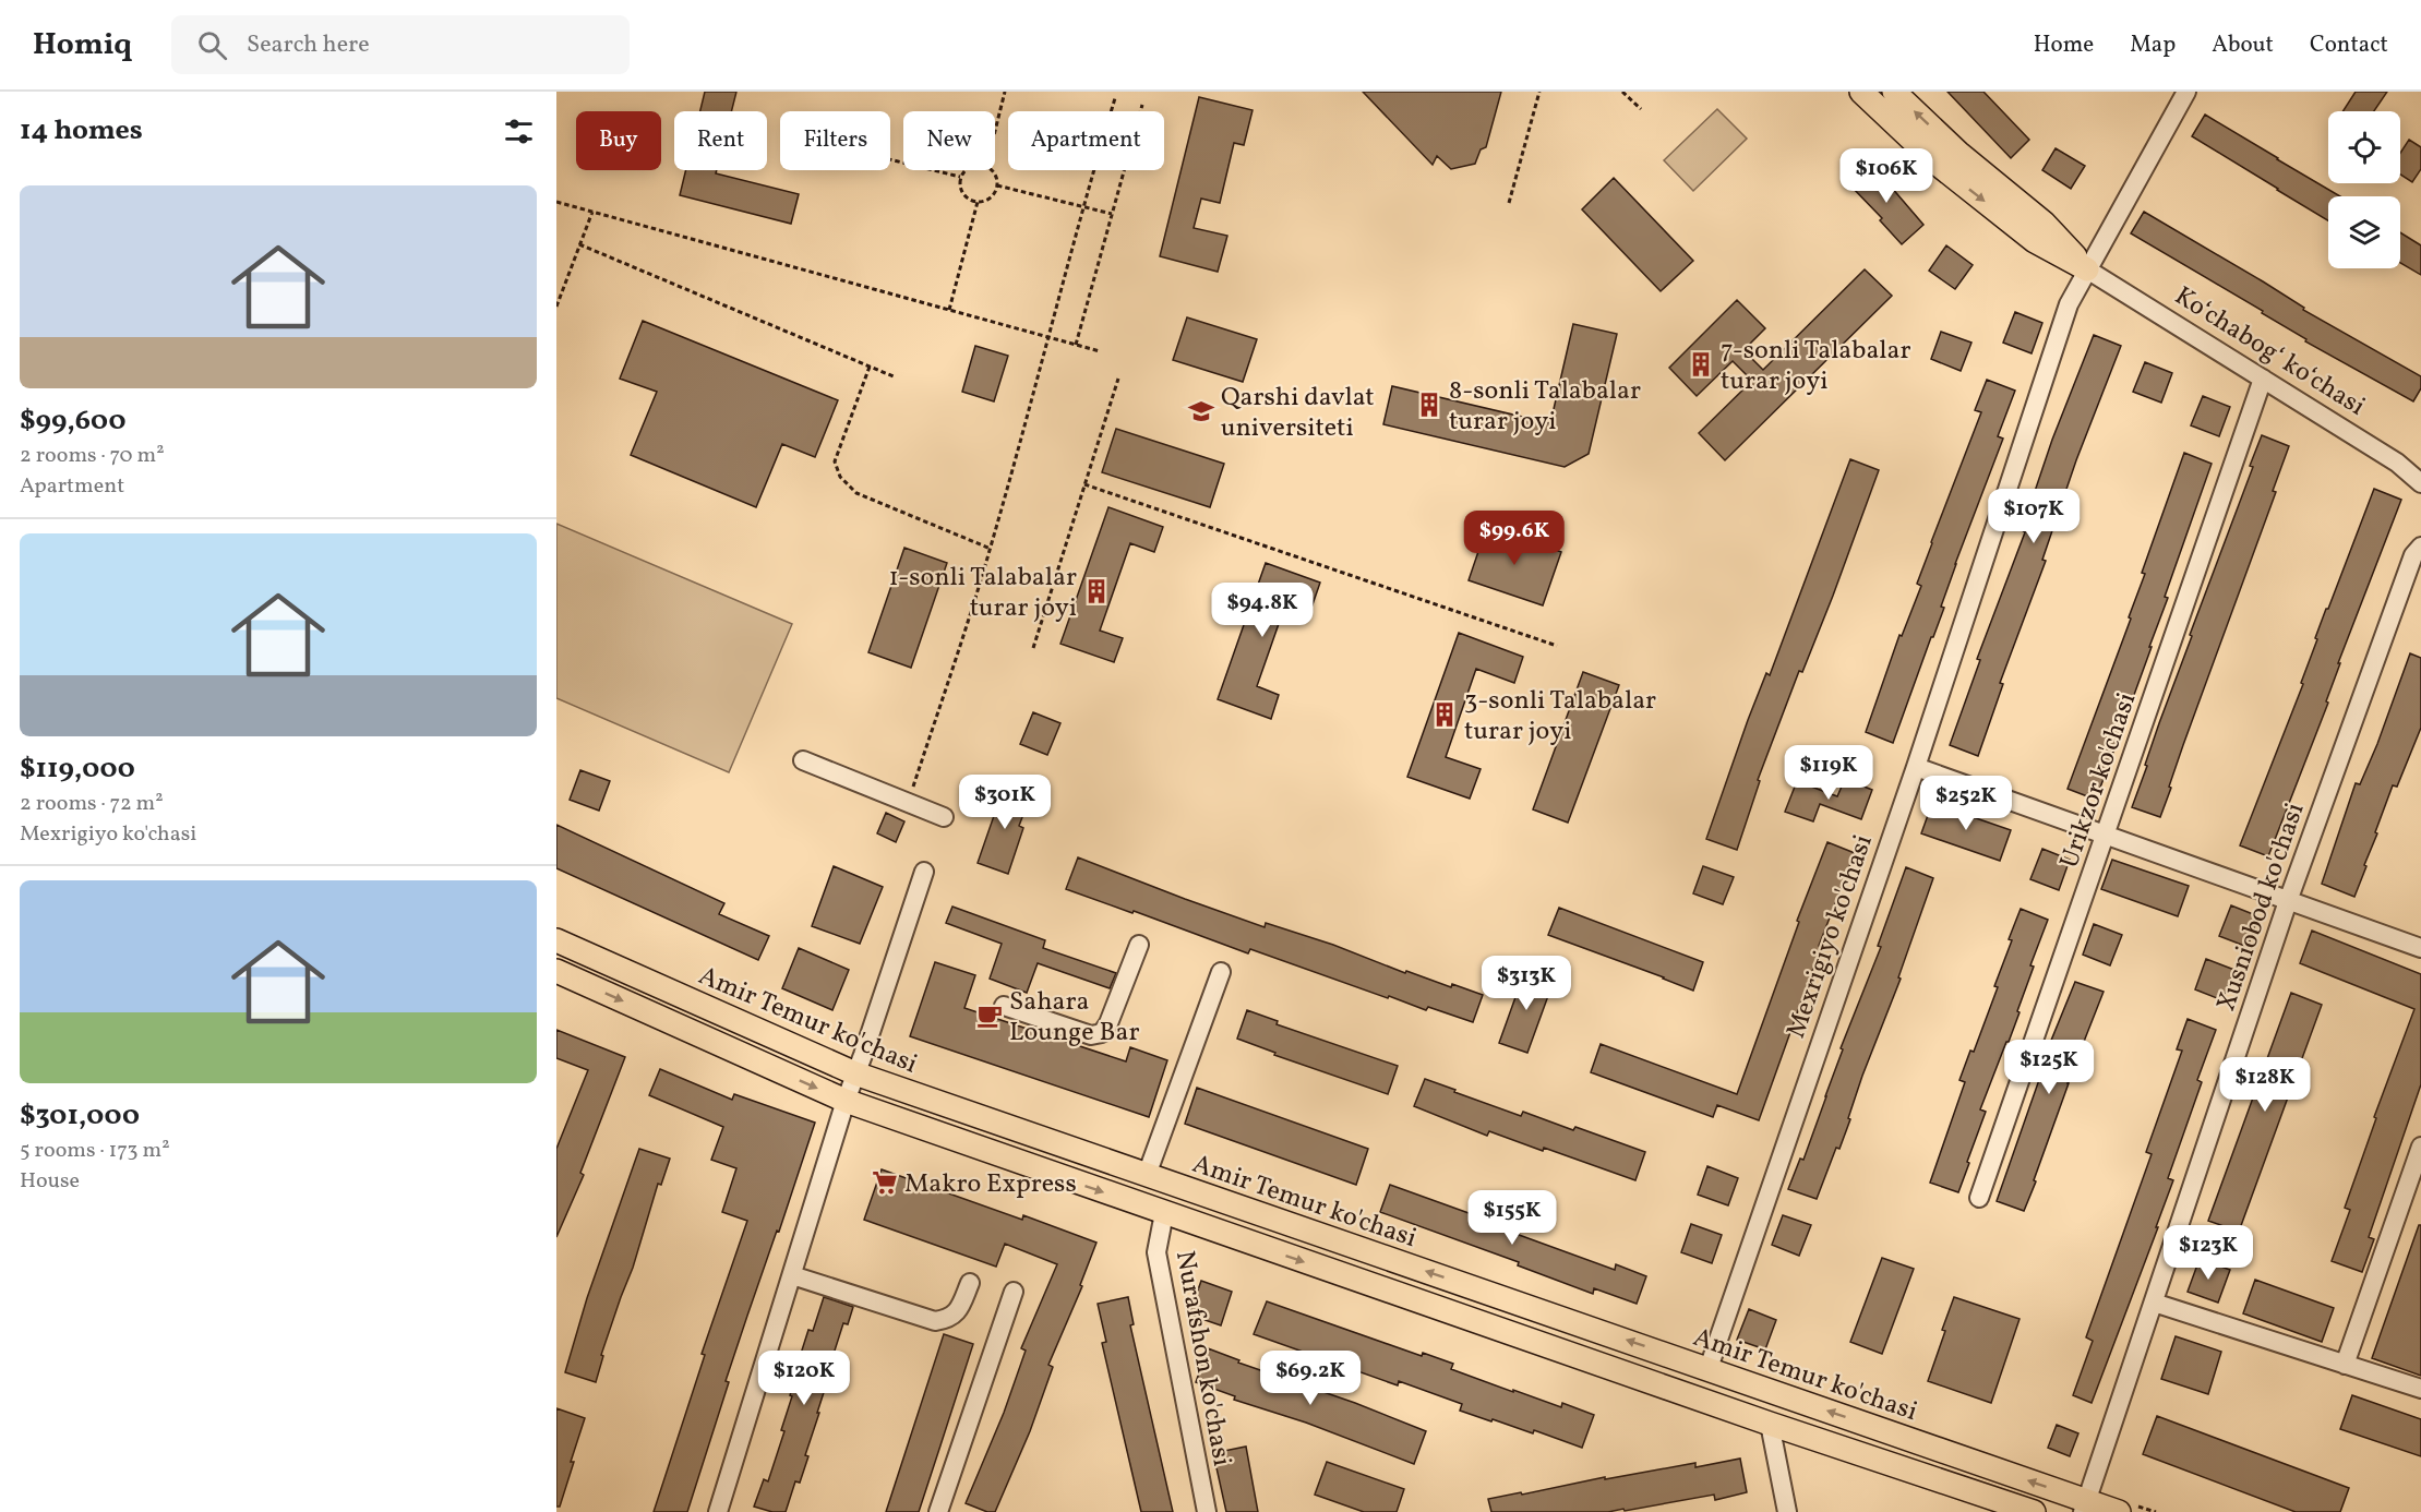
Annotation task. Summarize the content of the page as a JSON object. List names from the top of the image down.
{
  "streets": {
    "main road": ["Ko‘chabog‘ ko‘chasi", "Amir Temur ko'chasi"],
    "street": [
      "Urikzor ko'chasi",
      "Xusniobod ko'chasi",
      "Mexrigiyo ko'chasi",
      "Nurafshon ko'chasi"
    ]
  },
  "crossings": [
    ["Ko‘chabog‘ ko‘chasi", "Urikzor ko'chasi"],
    ["Ko‘chabog‘ ko‘chasi", "Mexrigiyo ko'chasi"],
    ["Xusniobod ko'chasi", "Amir Temur ko'chasi"],
    ["Mexrigiyo ko'chasi", "Amir Temur ko'chasi"]
  ],
  "places": {
    "building": [
      "7-sonli Talabalar turar joyi",
      "8-sonli Talabalar turar joyi",
      "1-sonli Talabalar turar joyi",
      "3-sonli Talabalar turar joyi"
    ],
    "school or university": ["Qarshi davlat universiteti"],
    "cafe": ["Sahara Lounge Bar"],
    "supermarket": ["Makro Express"]
  },
  "page": {
    "header": "Homiq",
    "search": "Search here",
    "nav": [
      "Home",
      "Map",
      "About",
      "Contact"
    ],
    "heading": "14 homes",
    "chip": [
      "Buy",
      "Rent",
      "Filters",
      "New",
      "Apartment"
    ],
    "price": [
      "$106K",
      "$107K",
      "$99.6K",
      "$94.8K",
      "$119K",
      "$301K",
      "$252K",
      "$313K",
      "$125K",
      "$128K",
      "$155K",
      "$123K",
      "$120K",
      "$69.2K"
    ],
    "list": [
      {
        "name": "$99,600",
        "note": "2 rooms · 70 m² · Apartment"
      },
      {
        "name": "$119,000",
        "note": "2 rooms · 72 m² · Mexrigiyo ko'chasi"
      },
      {
        "name": "$301,000",
        "note": "5 rooms · 173 m² · House"
      }
    ]
  }
}
